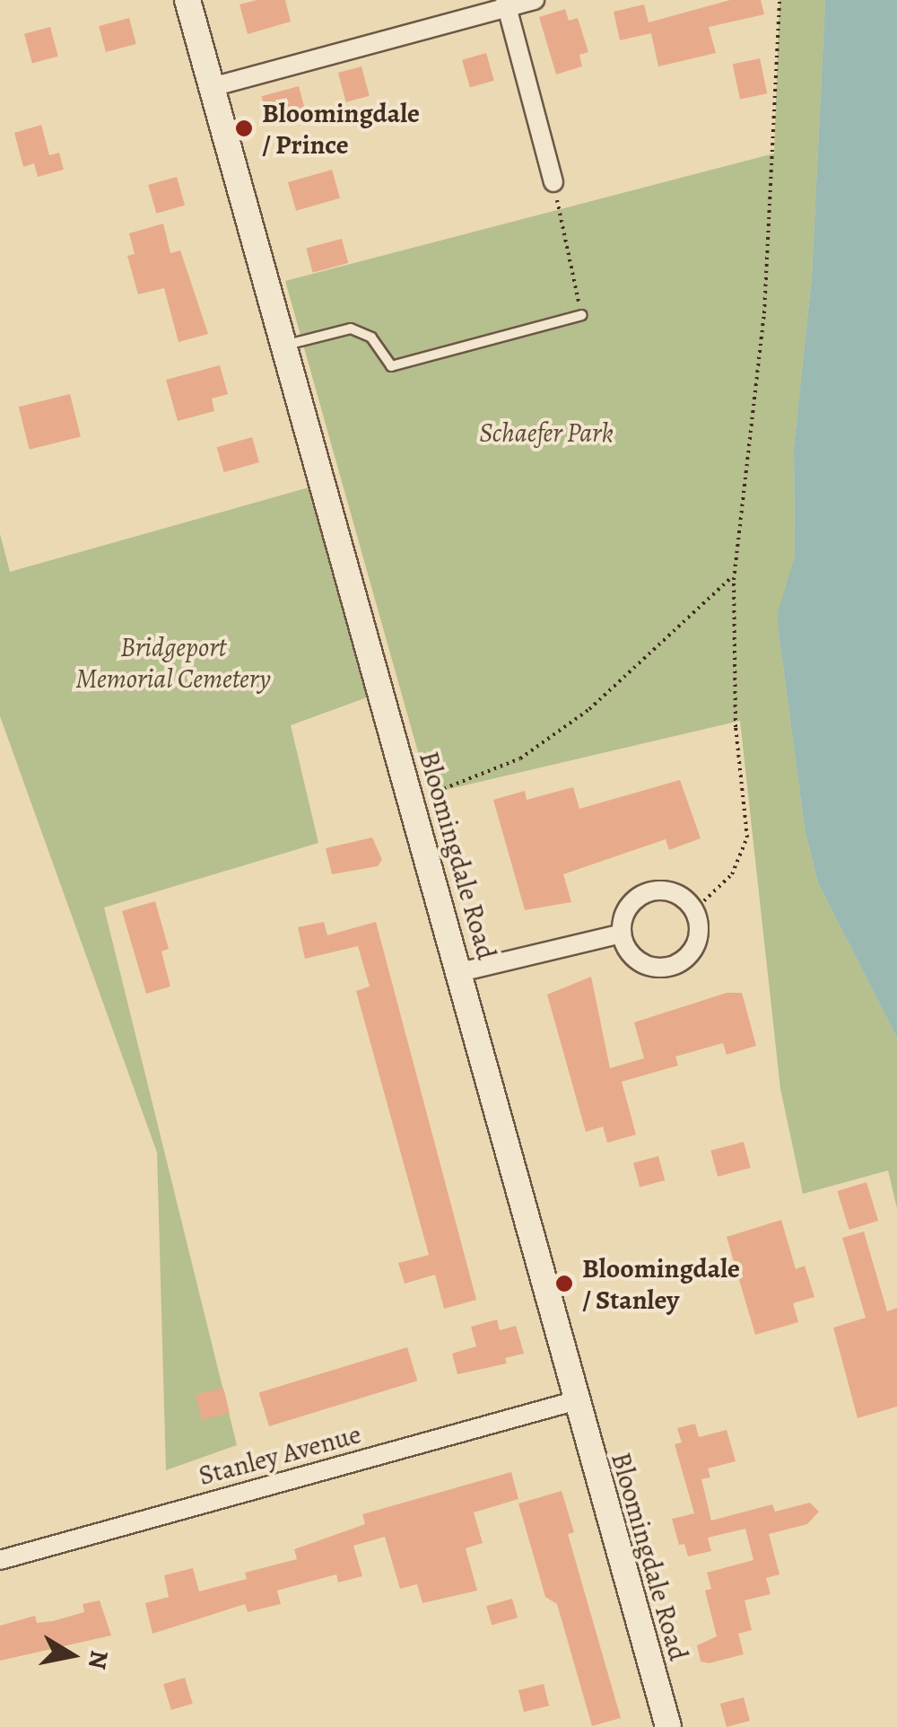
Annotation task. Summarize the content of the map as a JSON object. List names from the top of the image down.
{
  "streets": {
    "main road": ["Bloomingdale Road"],
    "street": ["Stanley Avenue"]
  },
  "crossings": [
    ["Bloomingdale Road", "Stanley Avenue"]
  ],
  "parks": ["Schaefer Park", "Bridgeport Memorial Cemetery"],
  "places": ["Bloomingdale / Prince", "Bloomingdale / Stanley"],
  "north": "right"
}
